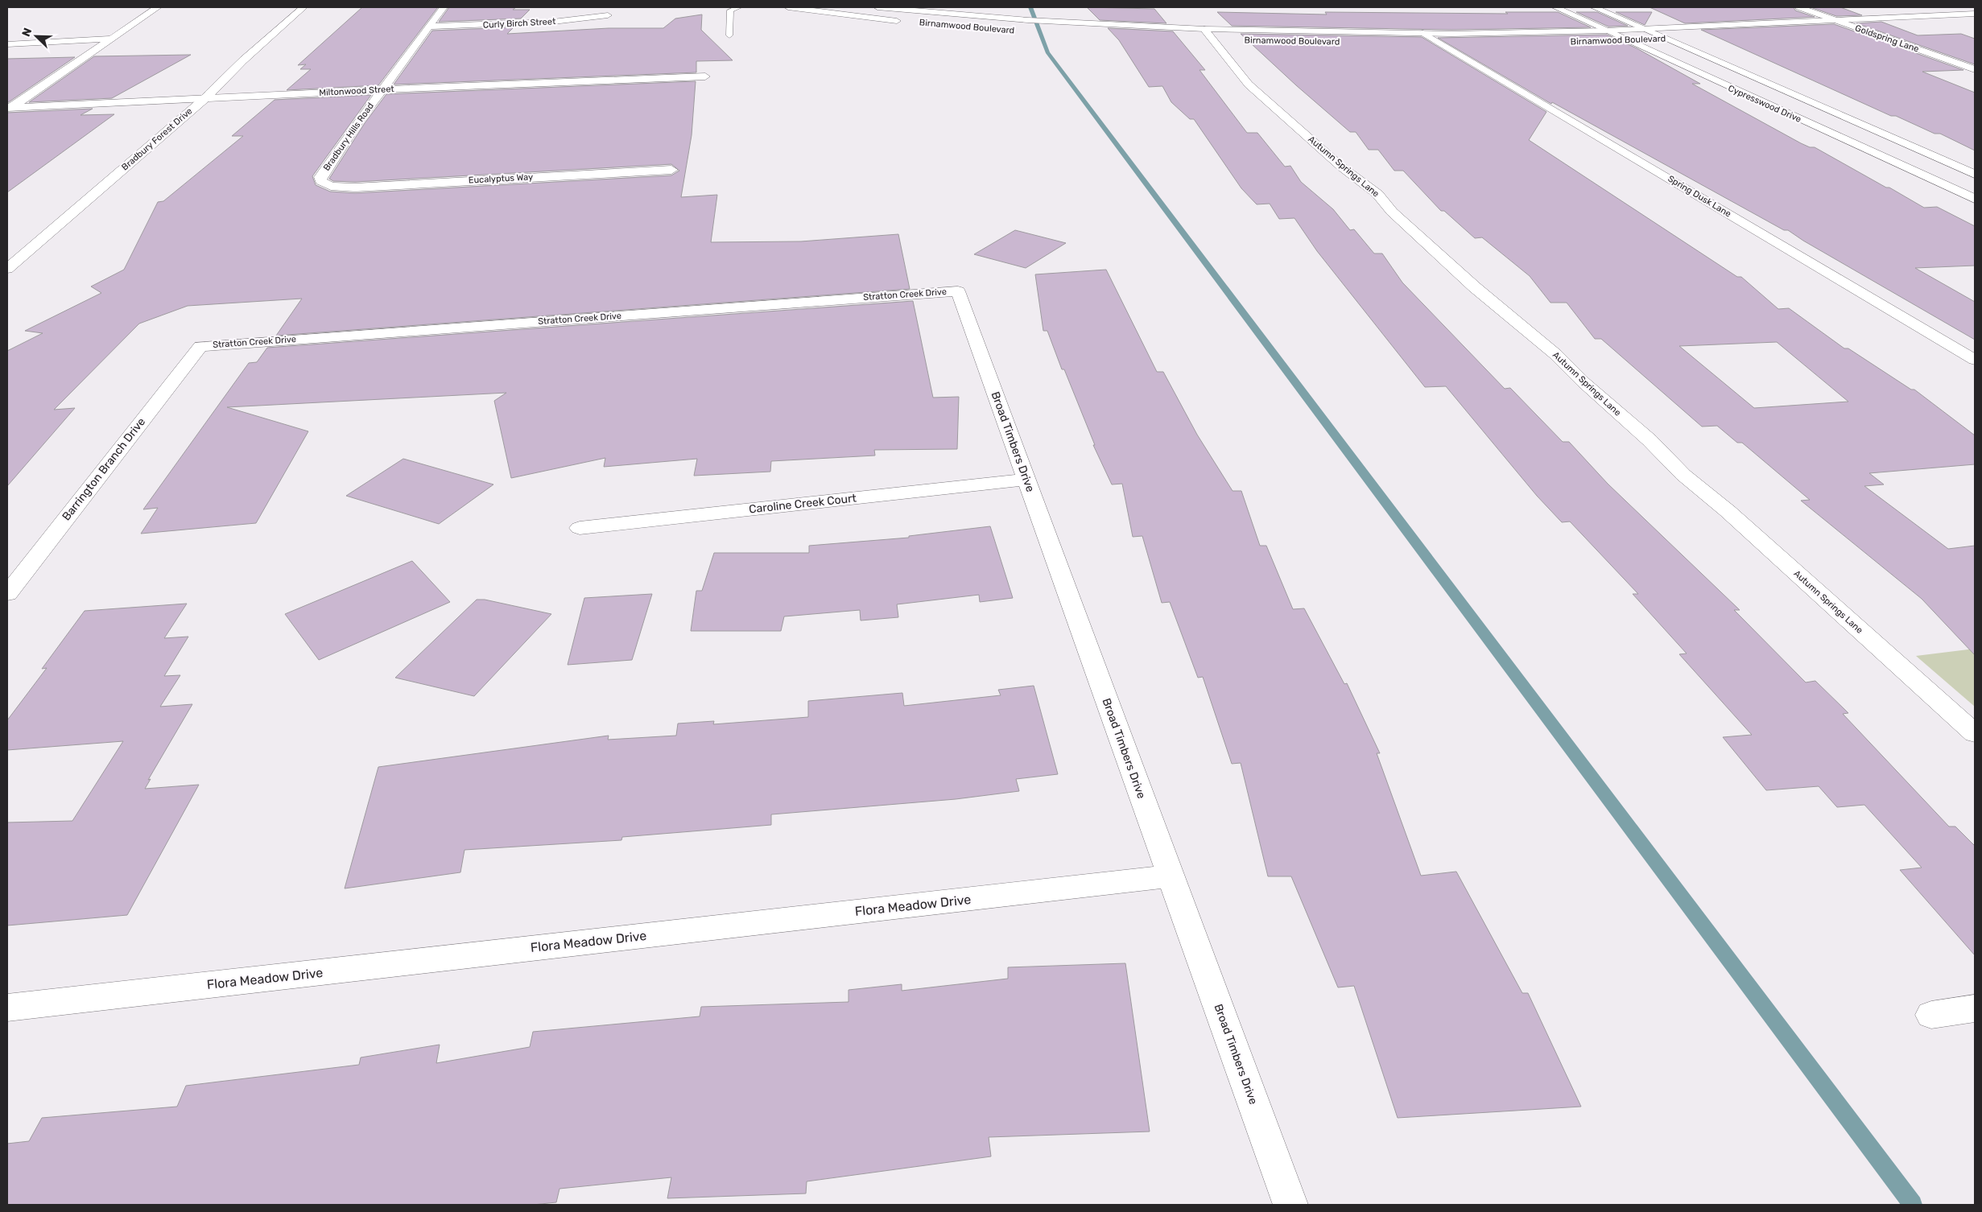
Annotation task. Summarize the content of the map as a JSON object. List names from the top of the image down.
{
  "streets": {
    "street": [
      "Curly Birch Street",
      "Birnamwood Boulevard",
      "Goldspring Lane",
      "Miltonwood Street",
      "Cypresswood Drive",
      "Bradbury Hills Road",
      "Bradbury Forest Drive",
      "Autumn Springs Lane",
      "Eucalyptus Way",
      "Spring Dusk Lane",
      "Stratton Creek Drive",
      "Broad Timbers Drive",
      "Barrington Branch Drive",
      "Caroline Creek Court",
      "Flora Meadow Drive"
    ]
  },
  "crossings": [
    ["Curly Birch Street", "Bradbury Hills Road"],
    ["Birnamwood Boulevard", "Goldspring Lane"],
    ["Birnamwood Boulevard", "Cypresswood Drive"],
    ["Birnamwood Boulevard", "Autumn Springs Lane"],
    ["Birnamwood Boulevard", "Spring Dusk Lane"],
    ["Miltonwood Street", "Bradbury Hills Road"],
    ["Miltonwood Street", "Bradbury Forest Drive"],
    ["Bradbury Hills Road", "Eucalyptus Way"],
    ["Stratton Creek Drive", "Broad Timbers Drive"],
    ["Stratton Creek Drive", "Barrington Branch Drive"],
    ["Broad Timbers Drive", "Caroline Creek Court"],
    ["Broad Timbers Drive", "Flora Meadow Drive"]
  ],
  "north": "top left"
}
